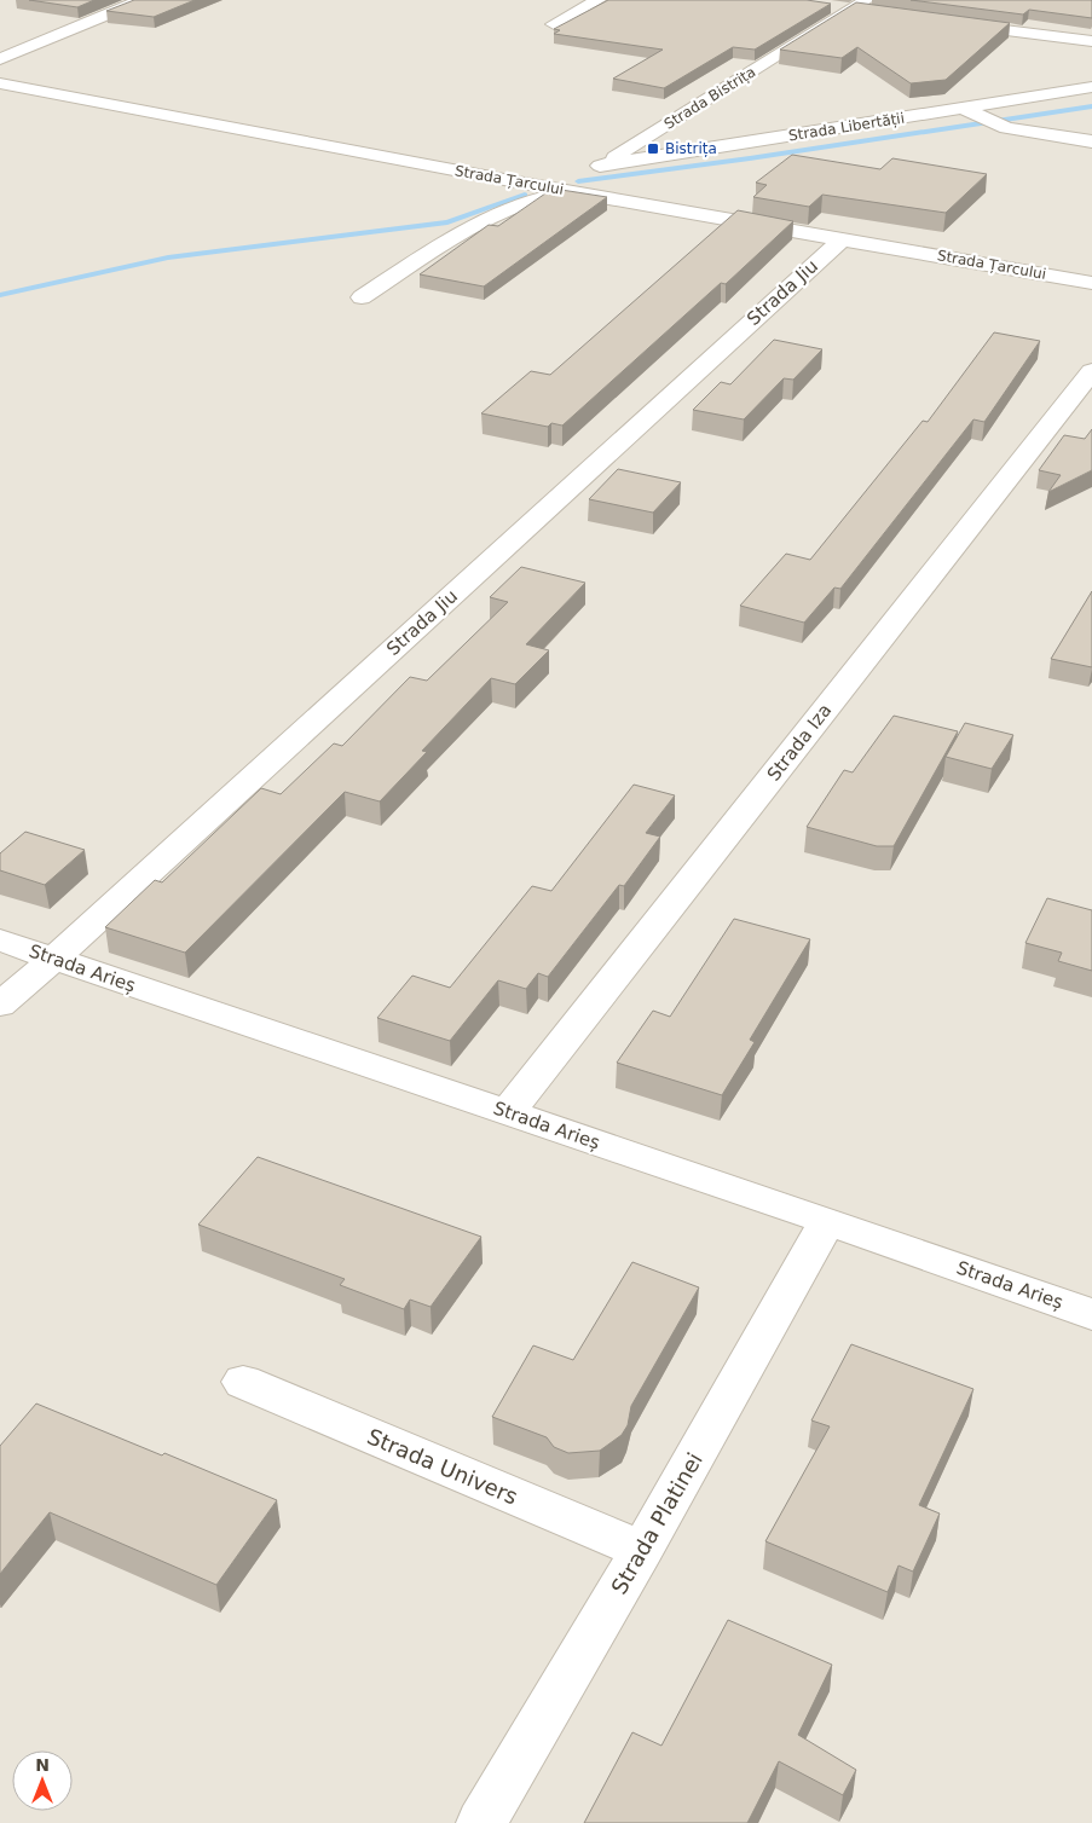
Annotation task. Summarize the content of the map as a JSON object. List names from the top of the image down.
{
  "streets": {
    "street": [
      "Strada Bistrița",
      "Strada Libertății",
      "Strada Țarcului",
      "Strada Jiu",
      "Strada Iza",
      "Strada Arieș",
      "Strada Univers",
      "Strada Platinei"
    ]
  },
  "crossings": [
    ["Strada Bistrița", "Strada Libertății"],
    ["Strada Țarcului", "Strada Jiu"],
    ["Strada Jiu", "Strada Arieș"],
    ["Strada Iza", "Strada Arieș"],
    ["Strada Arieș", "Strada Platinei"],
    ["Strada Univers", "Strada Platinei"]
  ],
  "places": {
    "transit": ["Bistrița"]
  },
  "north": "top"
}
